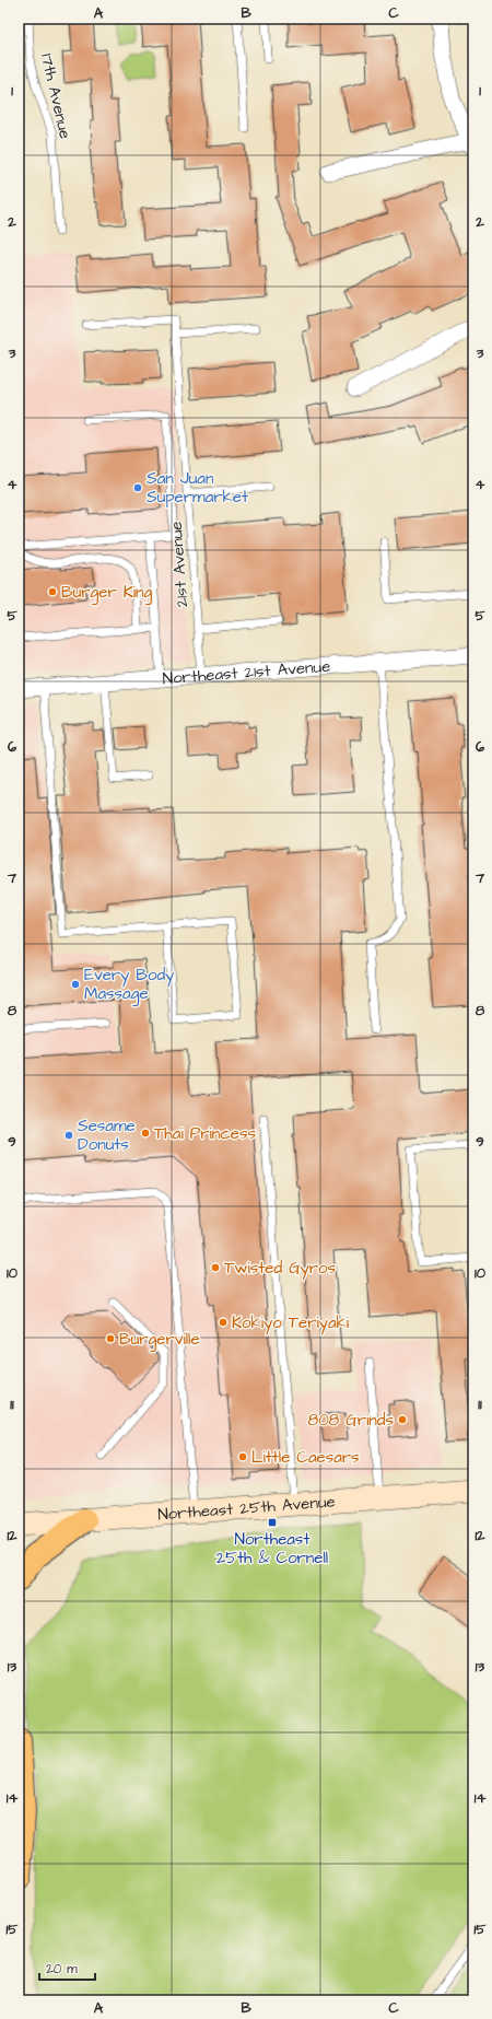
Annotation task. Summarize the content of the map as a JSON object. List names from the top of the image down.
{
  "streets": {
    "main road": ["Northeast 25th Avenue"],
    "street": ["Northeast 21st Avenue"],
    "lane": ["17th Avenue", "21st Avenue"]
  },
  "crossings": [
    ["21st Avenue", "Northeast 21st Avenue"]
  ],
  "places": {
    "other": [
      "San Juan Supermarket",
      "Burger King",
      "Every Body Massage",
      "Thai Princess",
      "Sesame Donuts",
      "Twisted Gyros",
      "Kokiyo Teriyaki",
      "Burgerville",
      "808 Grinds",
      "Little Caesars"
    ],
    "transit": ["Northeast 25th & Cornell"]
  },
  "scale_bar": "20 m",
  "grid": {
    "columns": ["A", "B", "C"],
    "rows": [
      "1",
      "2",
      "3",
      "4",
      "5",
      "6",
      "7",
      "8",
      "9",
      "10",
      "11",
      "12",
      "13",
      "14",
      "15"
    ]
  }
}
